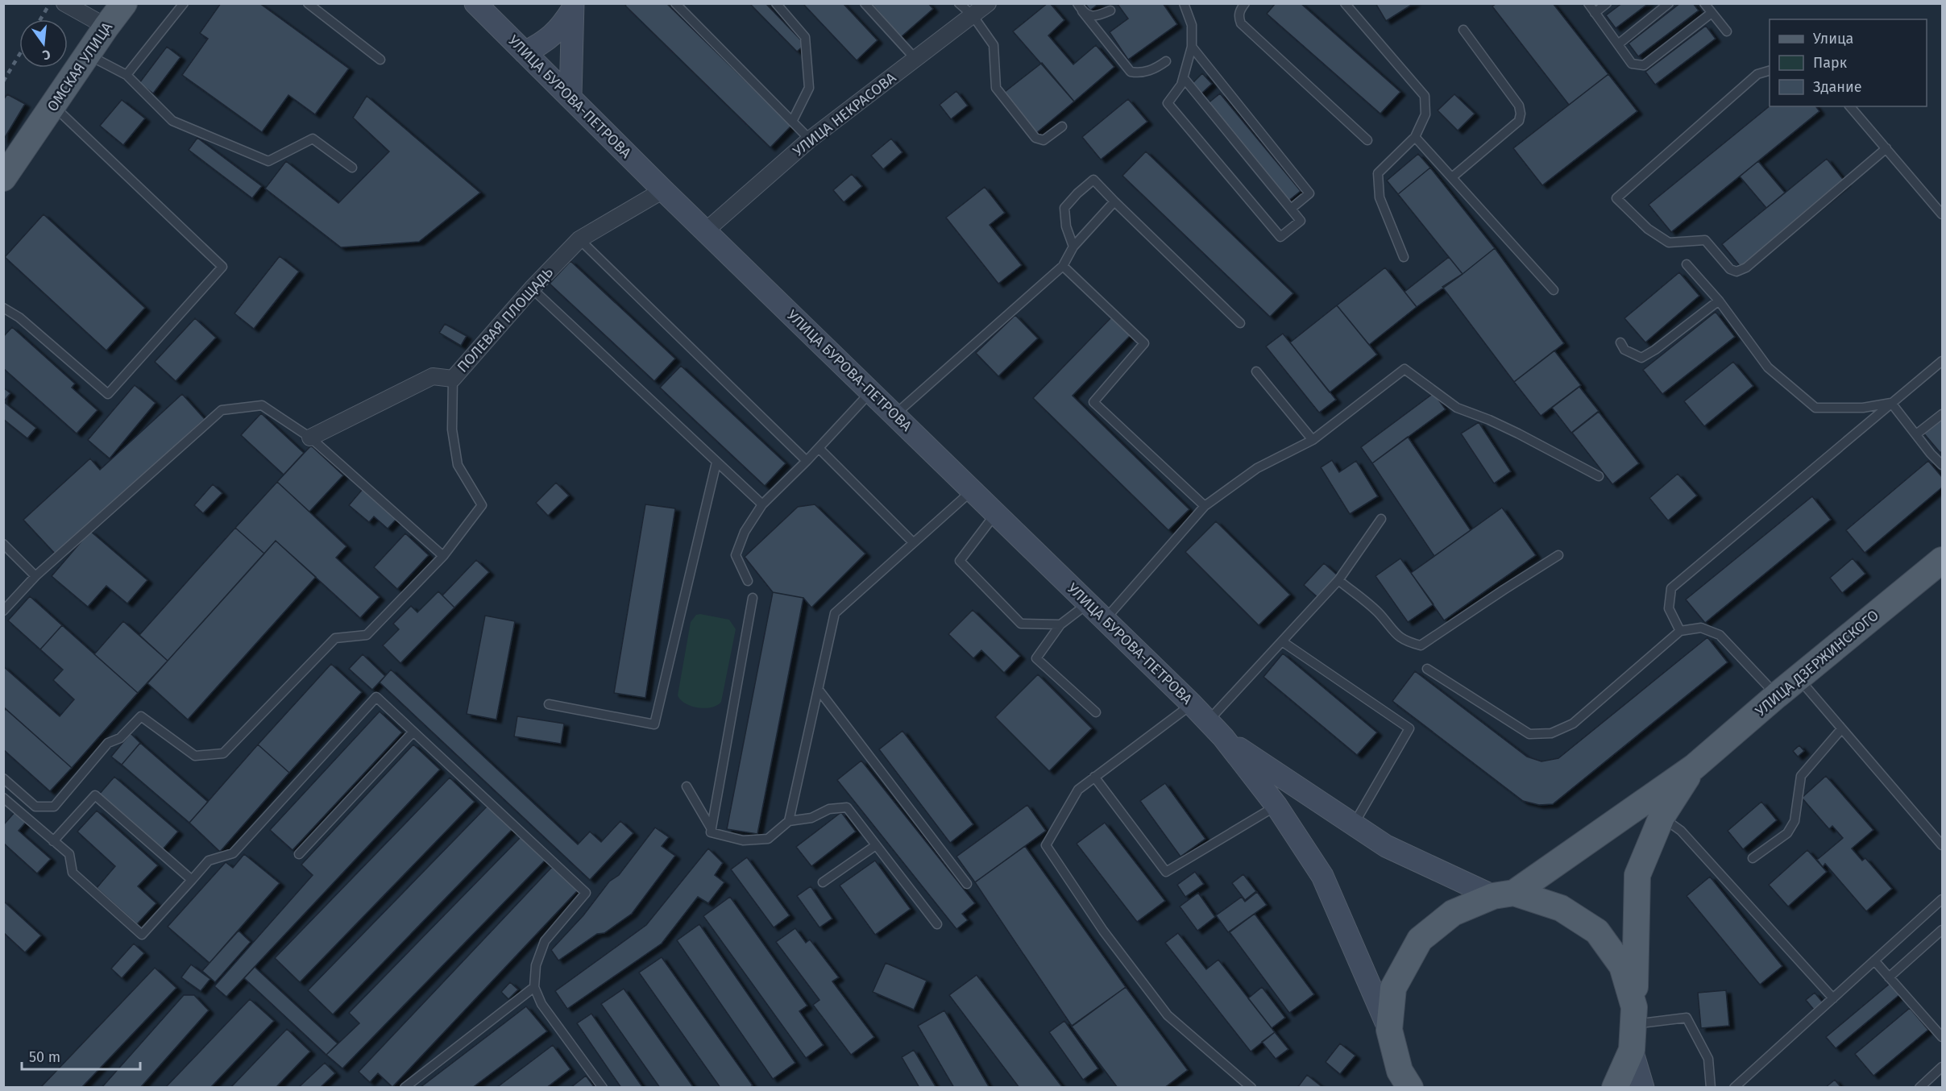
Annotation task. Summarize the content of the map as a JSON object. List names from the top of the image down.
{
  "streets": {
    "main road": ["ОМСКАЯ УЛИЦА", "УЛИЦА БУРОВА-ПЕТРОВА", "УЛИЦА ДЗЕРЖИНСКОГО"],
    "street": ["УЛИЦА НЕКРАСОВА", "ПОЛЕВАЯ ПЛОЩАДЬ"]
  },
  "crossings": [
    ["УЛИЦА БУРОВА-ПЕТРОВА", "УЛИЦА НЕКРАСОВА"],
    ["УЛИЦА БУРОВА-ПЕТРОВА", "ПОЛЕВАЯ ПЛОЩАДЬ"],
    ["УЛИЦА БУРОВА-ПЕТРОВА", "УЛИЦА ДЗЕРЖИНСКОГО"]
  ],
  "legend": ["Улица", "Парк", "Здание"],
  "scale_bar": "50 m",
  "north": "bottom"
}
